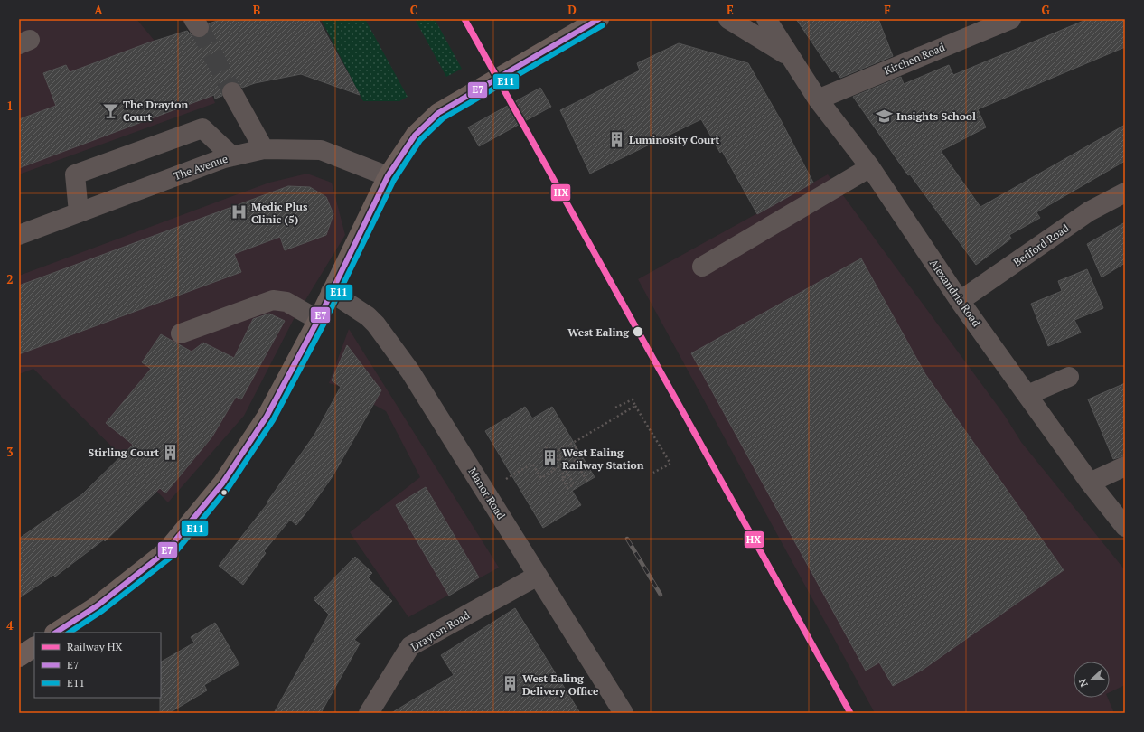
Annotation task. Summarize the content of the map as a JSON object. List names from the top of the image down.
{
  "streets": {
    "street": [
      "Kirchen Road",
      "The Avenue",
      "Bedford Road",
      "Alexandria Road",
      "Manor Road",
      "Drayton Road"
    ]
  },
  "crossings": [
    ["Kirchen Road", "Alexandria Road"],
    ["Bedford Road", "Alexandria Road"],
    ["Manor Road", "Drayton Road"]
  ],
  "places": {
    "bar": ["The Drayton Court"],
    "school or university": ["Insights School"],
    "building": [
      "Luminosity Court",
      "Stirling Court",
      "West Ealing Railway Station",
      "West Ealing Delivery Office"
    ],
    "hospital": ["Medic Plus Clinic (5)"],
    "other": ["West Ealing"]
  },
  "lines": ["rail line HX", "transit line E7", "transit line E11"],
  "legend": ["Railway HX", "E7", "E11"],
  "north": "left",
  "grid": {
    "columns": [
      "A",
      "B",
      "C",
      "D",
      "E",
      "F",
      "G"
    ],
    "rows": [
      "1",
      "2",
      "3",
      "4"
    ]
  }
}
